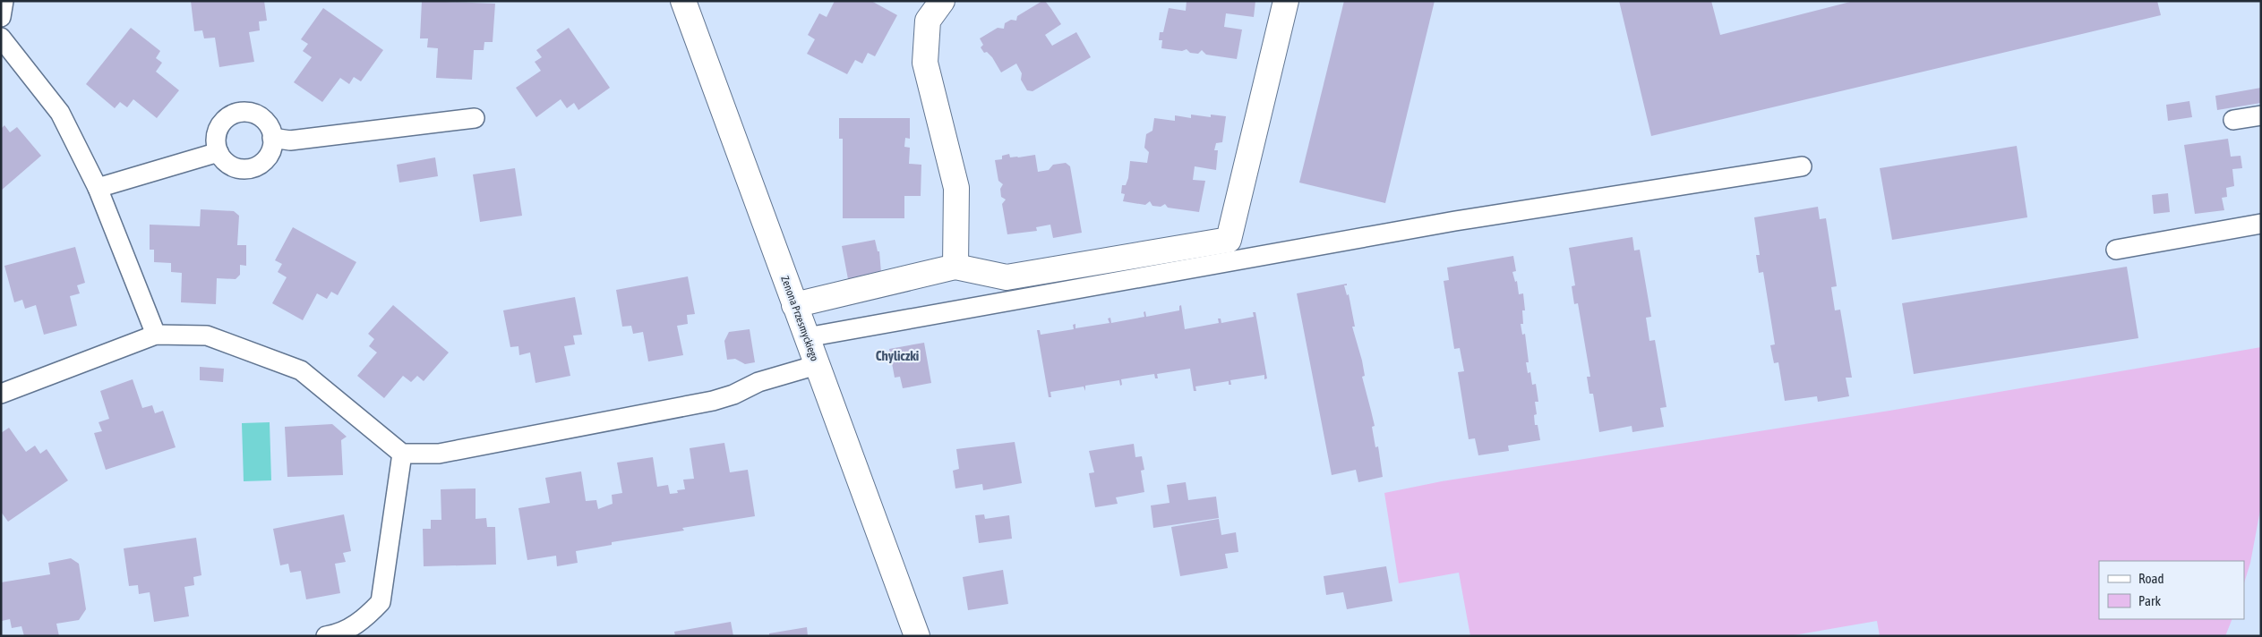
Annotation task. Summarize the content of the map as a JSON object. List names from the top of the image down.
{
  "streets": {
    "street": ["Zenona Przesmyckiego"]
  },
  "districts": ["Chyliczki"],
  "legend": ["Road", "Park"]
}
